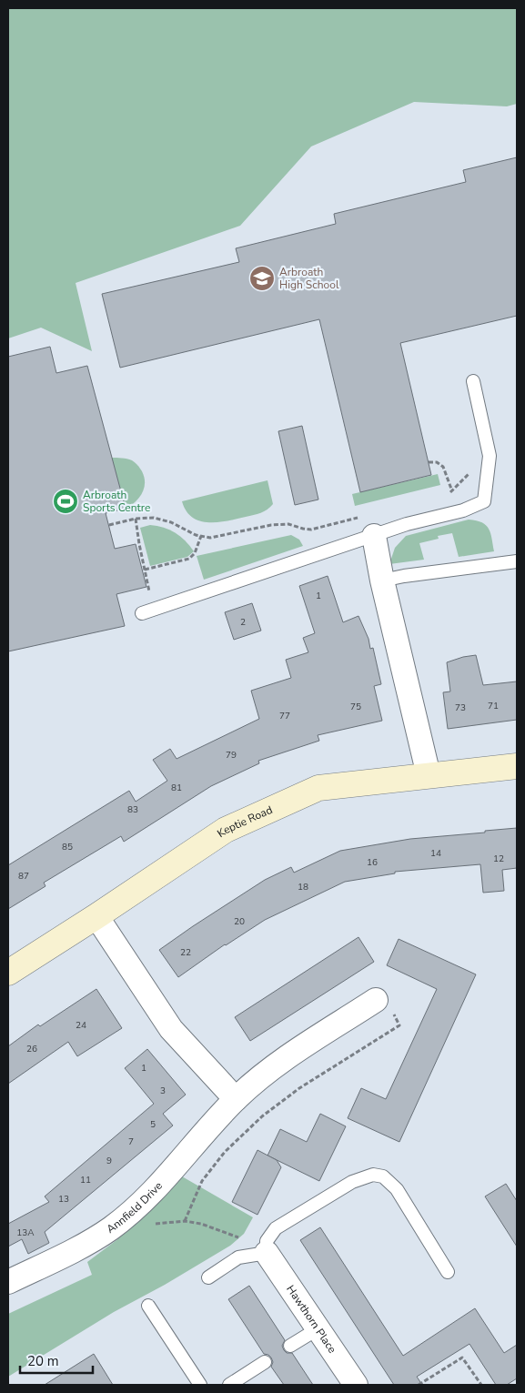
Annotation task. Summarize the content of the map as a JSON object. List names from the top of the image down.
{
  "streets": {
    "main road": ["Keptie Road"],
    "street": ["Annfield Drive", "Hawthorn Place"]
  },
  "places": {
    "school or university": ["Arbroath High School"],
    "sports": ["Arbroath Sports Centre"]
  },
  "house_numbers": [
    "1",
    "2",
    "71",
    "75",
    "73",
    "77",
    "79",
    "81",
    "83",
    "85",
    "14",
    "12",
    "16",
    "87",
    "18",
    "20",
    "22",
    "24",
    "26",
    "1",
    "3",
    "5",
    "7",
    "9",
    "11",
    "13",
    "13A"
  ],
  "scale_bar": "20 m"
}
